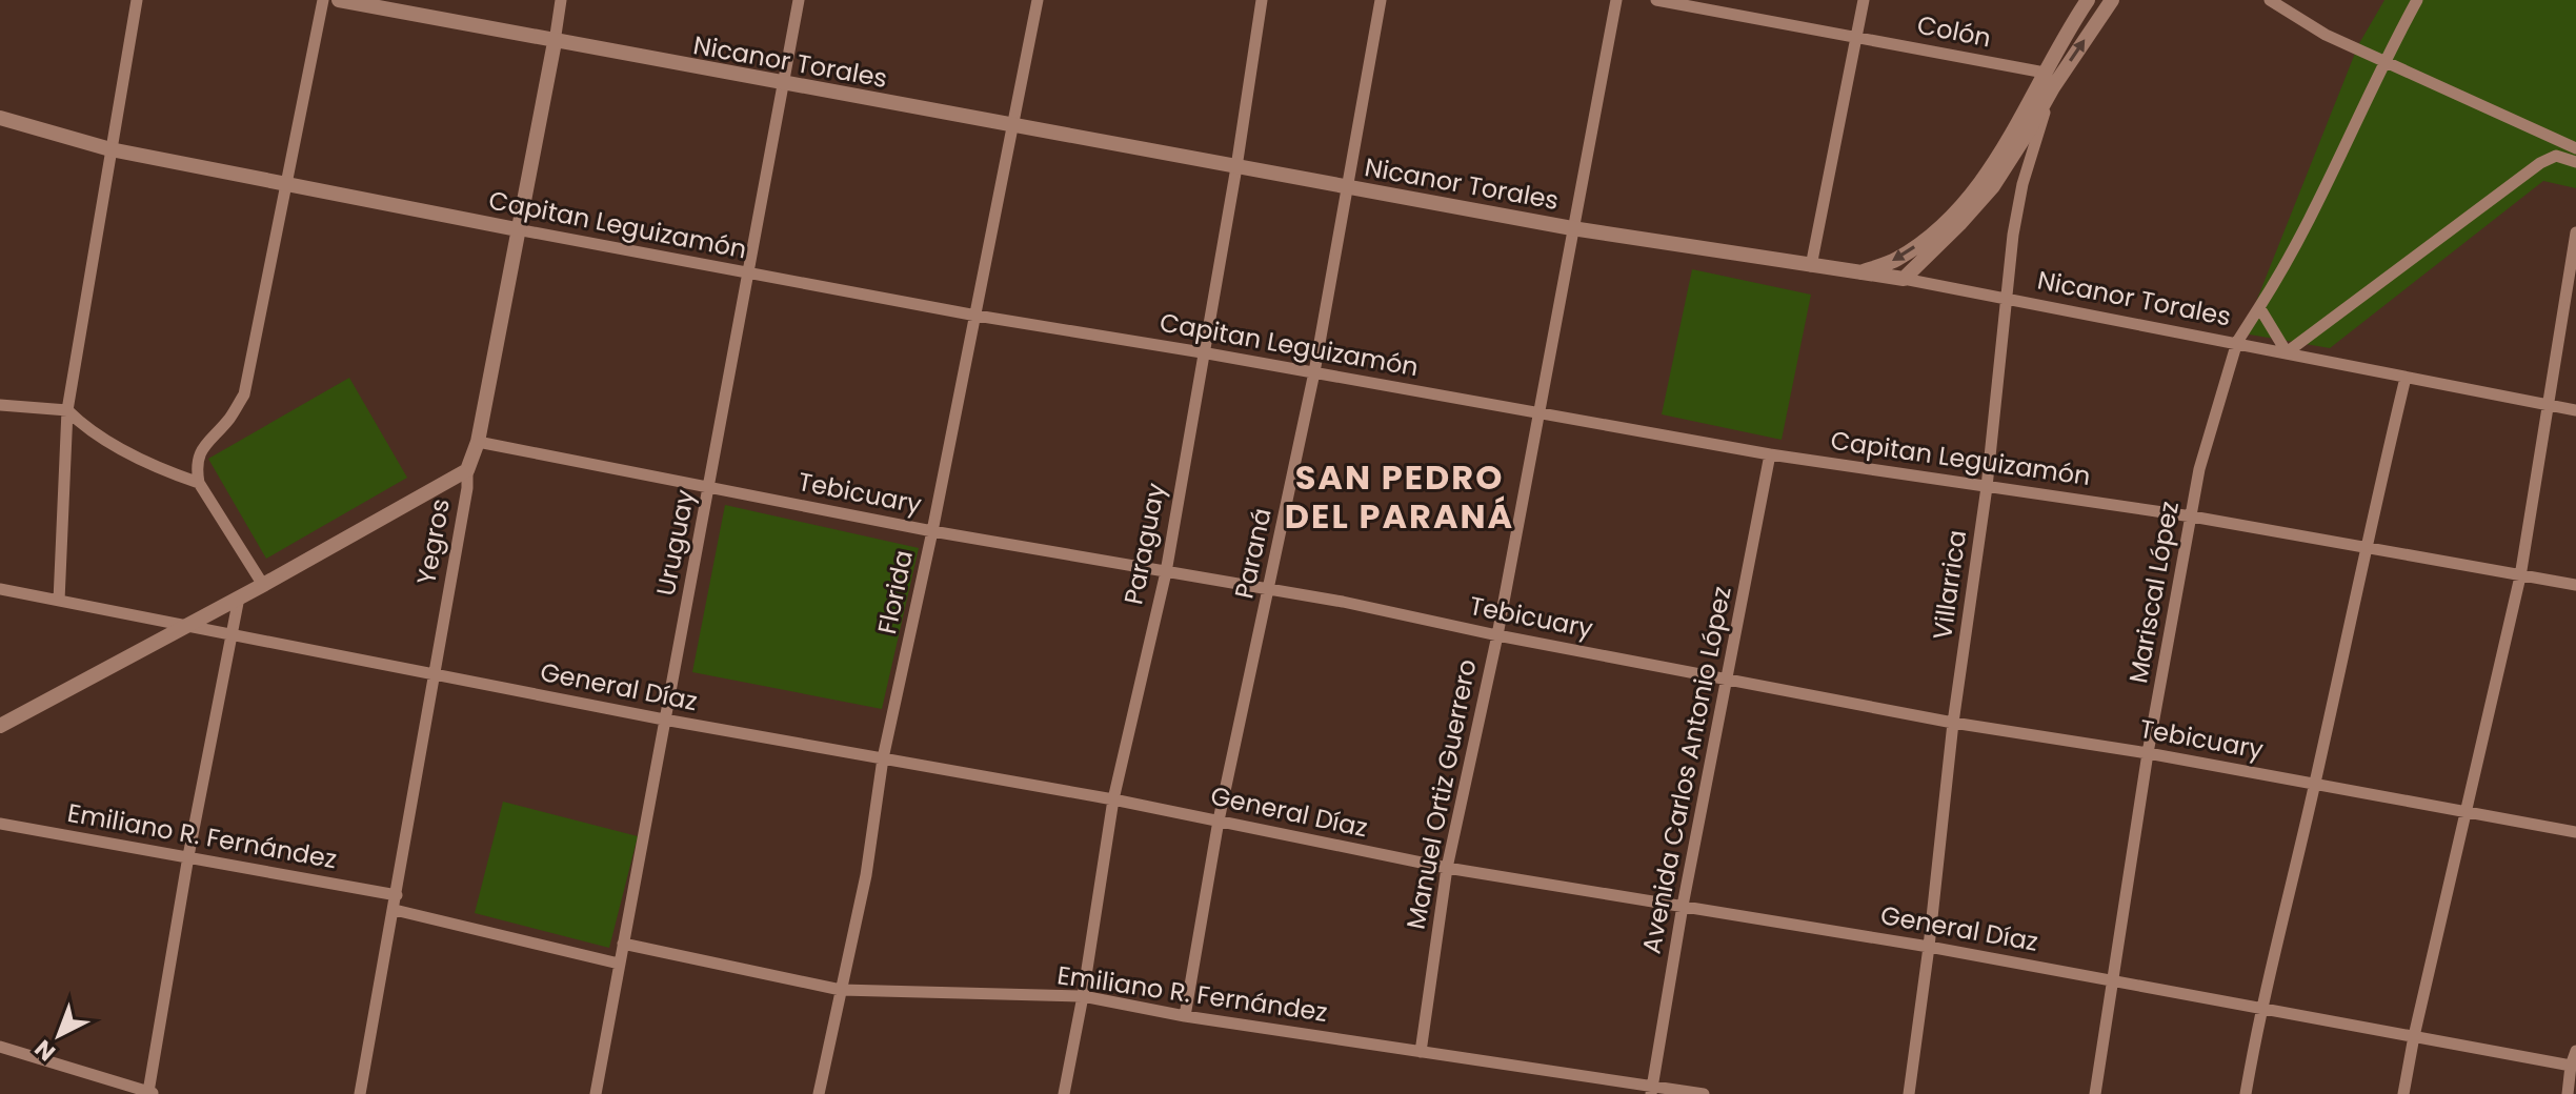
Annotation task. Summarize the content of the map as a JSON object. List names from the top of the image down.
{
  "streets": {
    "street": [
      "Colón",
      "Nicanor Torales",
      "Capitan Leguizamón",
      "Tebicuary",
      "Yegros",
      "Uruguay",
      "Paraguay",
      "Paraná",
      "Villarrica",
      "Florida",
      "Mariscal López",
      "General Díaz",
      "Avenida Carlos Antonio López",
      "Manuel Ortiz Guerrero",
      "Emiliano R. Fernández"
    ]
  },
  "crossings": [
    ["Nicanor Torales", "Yegros"],
    ["Nicanor Torales", "Uruguay"],
    ["Nicanor Torales", "Paraguay"],
    ["Nicanor Torales", "Paraná"],
    ["Nicanor Torales", "Villarrica"],
    ["Nicanor Torales", "Florida"],
    ["Nicanor Torales", "Mariscal López"],
    ["Nicanor Torales", "Manuel Ortiz Guerrero"],
    ["Capitan Leguizamón", "Yegros"],
    ["Capitan Leguizamón", "Uruguay"],
    ["Capitan Leguizamón", "Paraguay"],
    ["Capitan Leguizamón", "Paraná"],
    ["Capitan Leguizamón", "Villarrica"],
    ["Capitan Leguizamón", "Florida"],
    ["Capitan Leguizamón", "Mariscal López"],
    ["Capitan Leguizamón", "Avenida Carlos Antonio López"],
    ["Capitan Leguizamón", "Manuel Ortiz Guerrero"],
    ["Tebicuary", "Yegros"],
    ["Tebicuary", "Uruguay"],
    ["Tebicuary", "Paraguay"],
    ["Tebicuary", "Paraná"],
    ["Tebicuary", "Villarrica"],
    ["Tebicuary", "Florida"],
    ["Tebicuary", "Mariscal López"],
    ["Tebicuary", "Avenida Carlos Antonio López"],
    ["Tebicuary", "Manuel Ortiz Guerrero"],
    ["Yegros", "General Díaz"],
    ["Yegros", "Emiliano R. Fernández"],
    ["Uruguay", "General Díaz"],
    ["Uruguay", "Emiliano R. Fernández"],
    ["Paraguay", "General Díaz"],
    ["Paraguay", "Emiliano R. Fernández"],
    ["Paraná", "General Díaz"],
    ["Paraná", "Emiliano R. Fernández"],
    ["Villarrica", "General Díaz"],
    ["Florida", "General Díaz"],
    ["Florida", "Emiliano R. Fernández"],
    ["Mariscal López", "General Díaz"],
    ["General Díaz", "Avenida Carlos Antonio López"],
    ["General Díaz", "Manuel Ortiz Guerrero"],
    ["Avenida Carlos Antonio López", "Emiliano R. Fernández"],
    ["Manuel Ortiz Guerrero", "Emiliano R. Fernández"]
  ],
  "districts": ["SAN PEDRO DEL PARANÁ"],
  "north": "bottom left"
}
